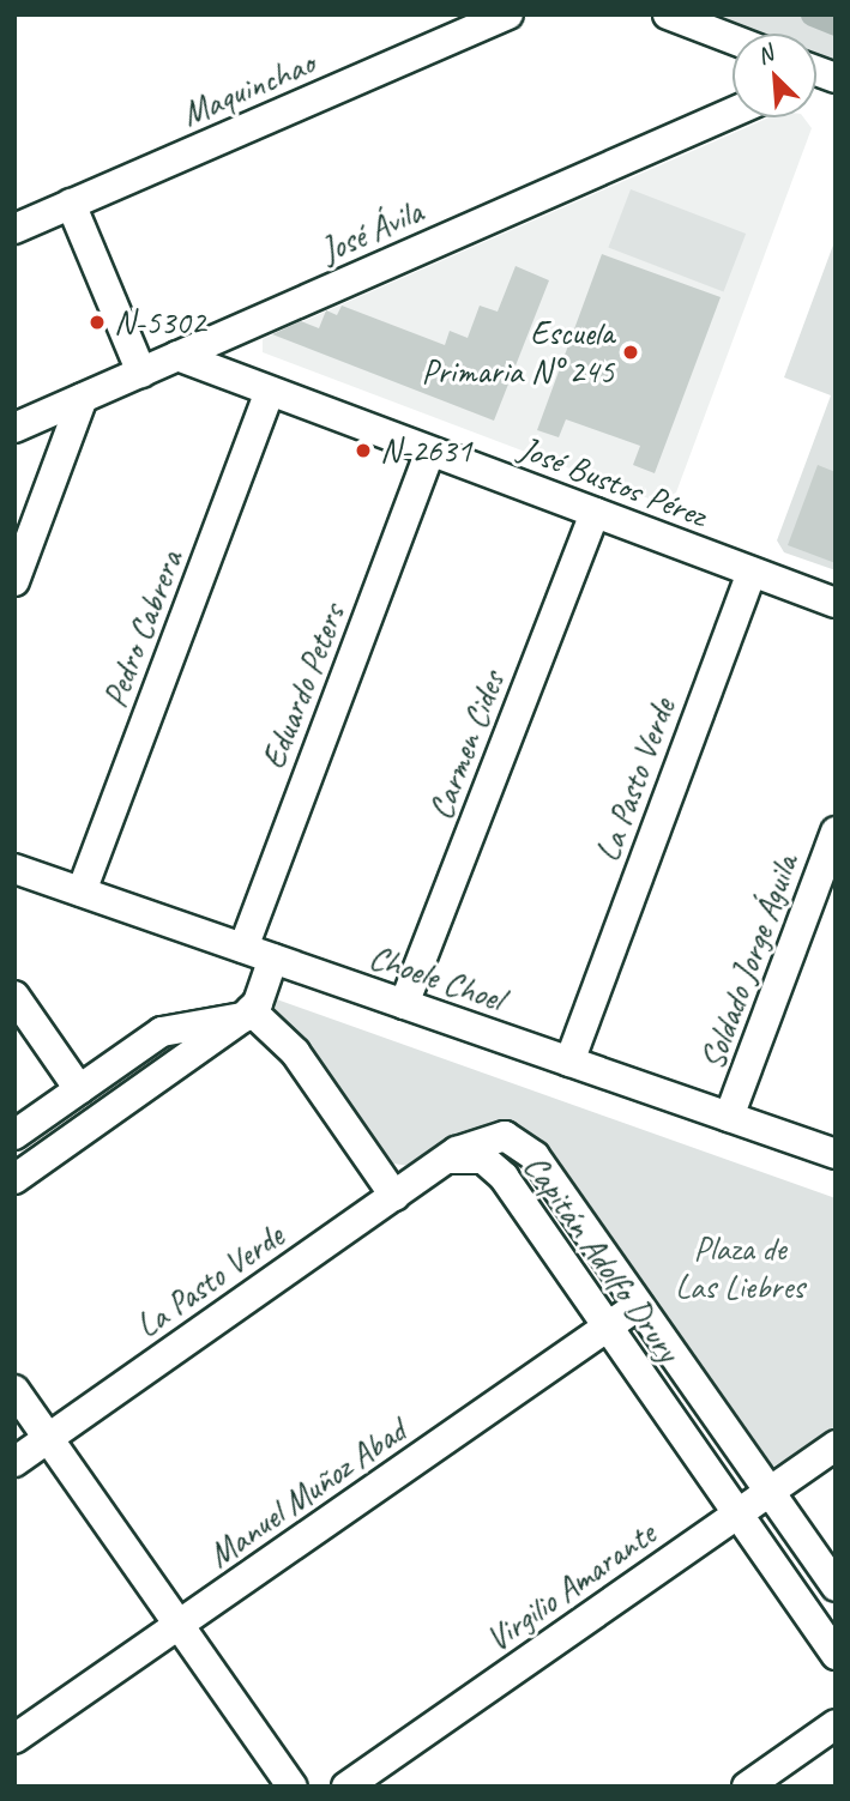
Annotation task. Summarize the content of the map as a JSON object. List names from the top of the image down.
{
  "streets": {
    "street": [
      "Maquinchao",
      "José Ávila",
      "José Bustos Pérez",
      "Pedro Cabrera",
      "Eduardo Peters",
      "Carmen Cides",
      "La Pasto Verde",
      "Soldado Jorge Águila",
      "Choele Choel",
      "Capitán Adolfo Drury",
      "Manuel Muñoz Abad",
      "Virgilio Amarante"
    ]
  },
  "crossings": [
    ["José Ávila", "José Bustos Pérez"],
    ["José Bustos Pérez", "Pedro Cabrera"],
    ["José Bustos Pérez", "Eduardo Peters"],
    ["José Bustos Pérez", "Carmen Cides"],
    ["José Bustos Pérez", "La Pasto Verde"],
    ["Pedro Cabrera", "Choele Choel"],
    ["Eduardo Peters", "Choele Choel"],
    ["Carmen Cides", "Choele Choel"],
    ["La Pasto Verde", "Choele Choel"],
    ["La Pasto Verde", "Capitán Adolfo Drury"],
    ["Soldado Jorge Águila", "Choele Choel"],
    ["Capitán Adolfo Drury", "Manuel Muñoz Abad"],
    ["Capitán Adolfo Drury", "Virgilio Amarante"]
  ],
  "parks": ["Plaza de Las Liebres"],
  "places": ["N-5302", "Escuela Primaria N° 245", "N-2631"],
  "north": "top left"
}
